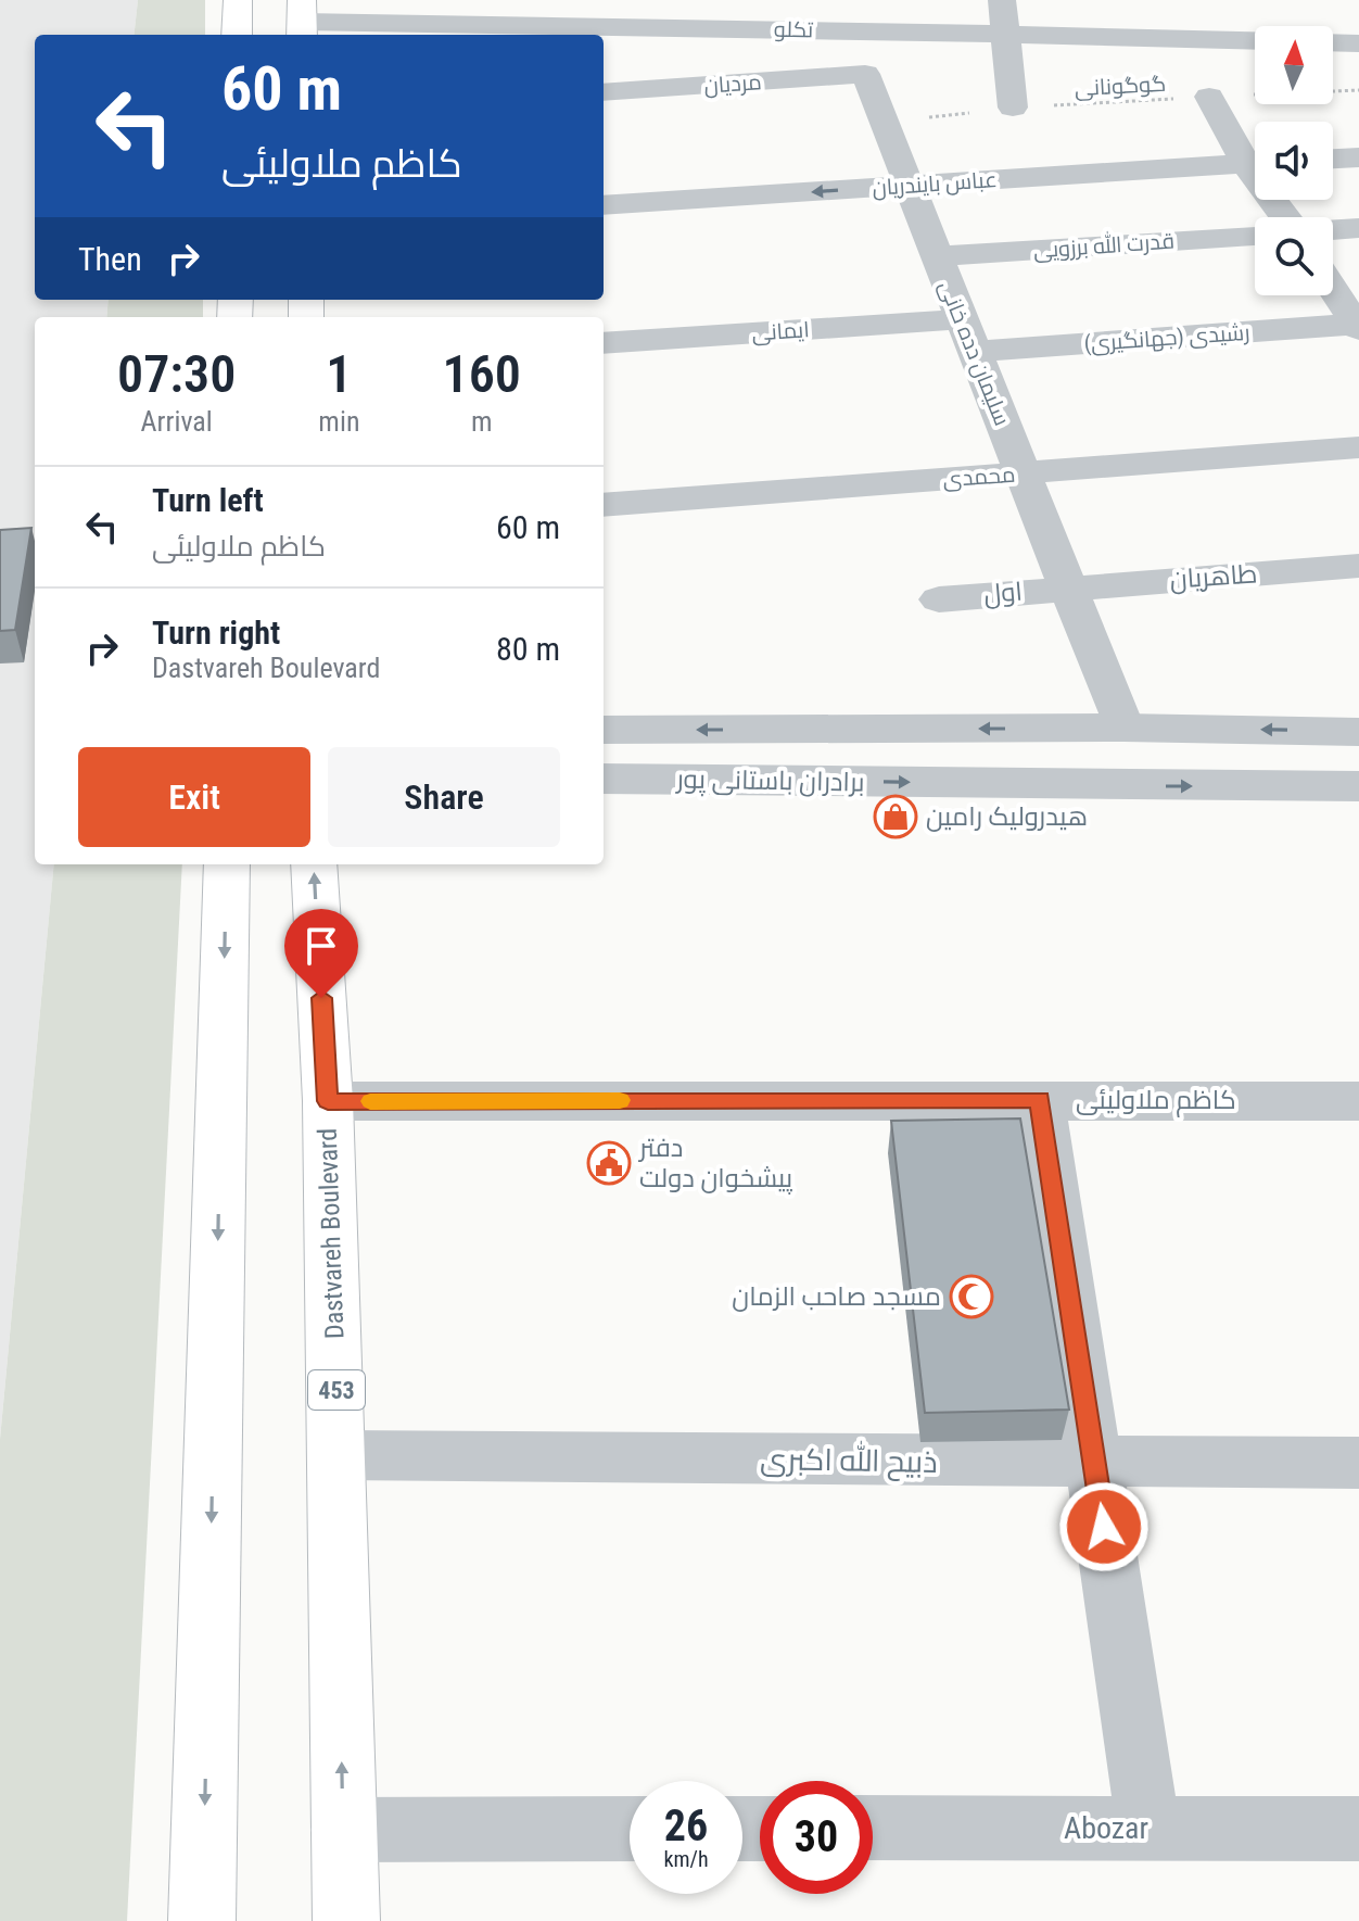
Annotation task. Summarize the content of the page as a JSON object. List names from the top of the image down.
{
  "streets": {
    "main road": ["Dastvareh Boulevard", "453"],
    "street": [
      "تکلو",
      "مردیان",
      "عباس بایندریان",
      "قدرت الله برزویی",
      "ایمانی",
      "رشیدی (جهانگیری)",
      "سلیمان دده خانی",
      "محمدی",
      "طاهریان",
      "اول",
      "برادران باستانی پور",
      "کاظم ملاولیئی",
      "ذبیح الله اکبری",
      "Abozar"
    ],
    "path": ["گوگونانی"]
  },
  "crossings": [
    ["مردیان", "سلیمان دده خانی"],
    ["گوگونانی", "سلیمان دده خانی"],
    ["عباس بایندریان", "سلیمان دده خانی"],
    ["قدرت الله برزویی", "سلیمان دده خانی"],
    ["ایمانی", "رشیدی (جهانگیری)"],
    ["ایمانی", "سلیمان دده خانی"],
    ["رشیدی (جهانگیری)", "سلیمان دده خانی"],
    ["سلیمان دده خانی", "محمدی"],
    ["سلیمان دده خانی", "طاهریان"],
    ["سلیمان دده خانی", "اول"],
    ["سلیمان دده خانی", "برادران باستانی پور"],
    ["طاهریان", "اول"],
    ["کاظم ملاولیئی", "Dastvareh Boulevard"],
    ["Dastvareh Boulevard", "ذبیح الله اکبری"]
  ],
  "one_way": ["عباس بایندریان"],
  "places": {
    "shop": ["هیدرولیک رامین"],
    "public building": ["دفتر پیشخوان دولت"],
    "mosque": ["مسجد صاحب الزمان"]
  },
  "north": "top",
  "page": {
    "turn": ["60 m", "کاظم ملاولیئی"],
    "then": "Then",
    "eta": [
      "07:30",
      "Arrival",
      "1",
      "min",
      "160",
      "m"
    ],
    "list": [
      {
        "name": "Turn left",
        "note": "کاظم ملاولیئی",
        "value": "60 m"
      },
      {
        "name": "Turn right",
        "note": "Dastvareh Boulevard",
        "value": "80 m"
      }
    ],
    "buttons": ["Exit", "Share"],
    "speed": "26 km/h",
    "limit": "30"
  }
}
